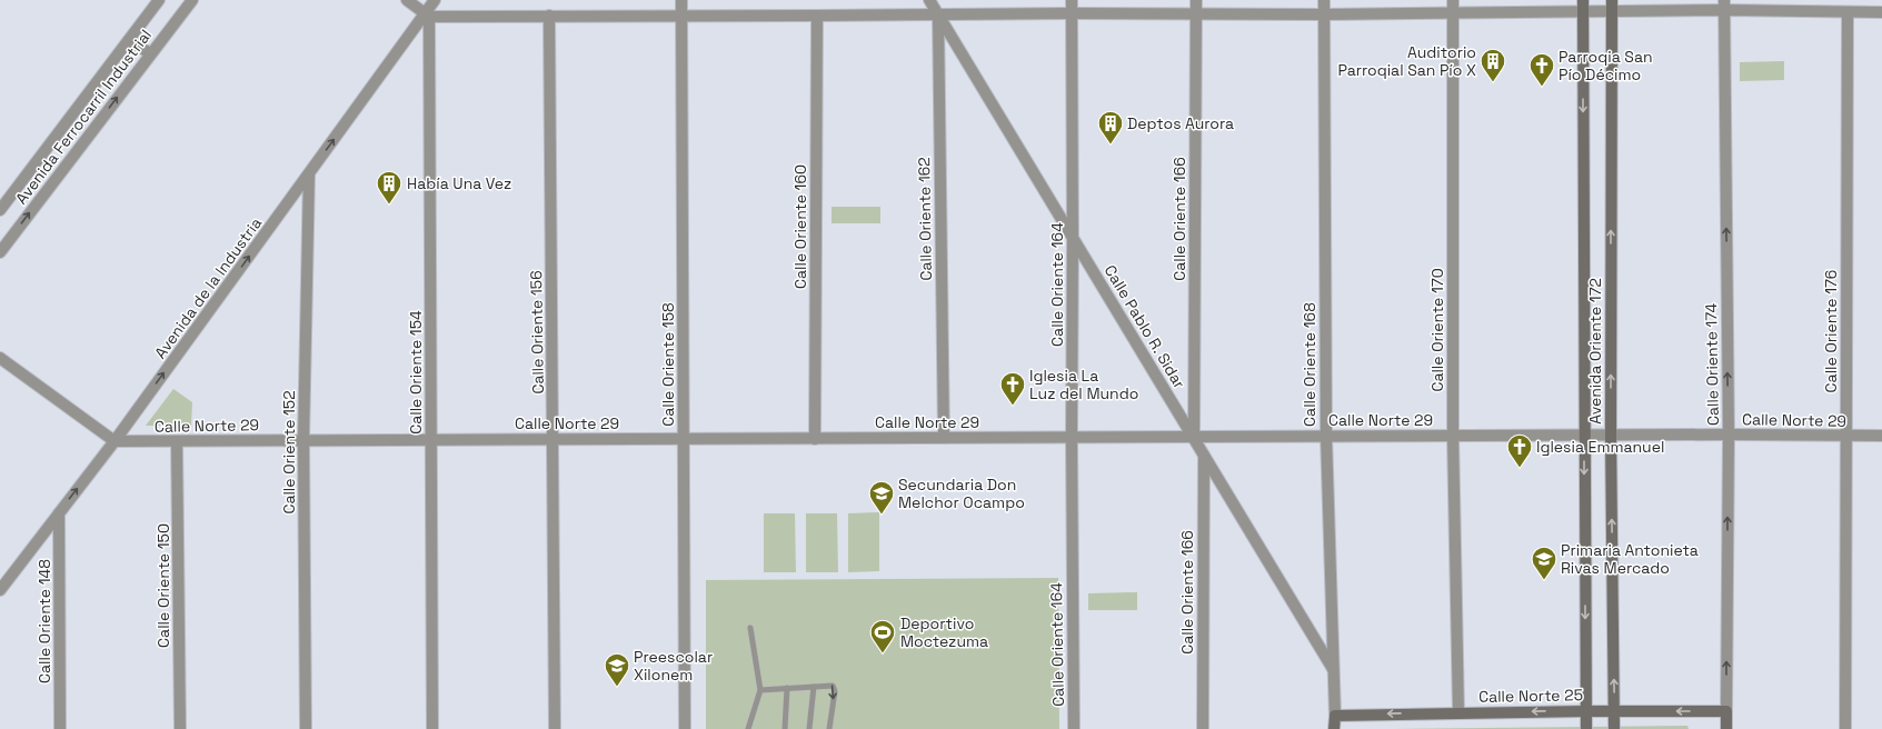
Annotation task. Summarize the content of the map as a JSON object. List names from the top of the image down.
{
  "streets": {
    "street": [
      "Avenida Ferrocarril Industrial",
      "Calle Oriente 162",
      "Calle Oriente 166",
      "Calle Oriente 160",
      "Calle Oriente 164",
      "Avenida de la Industria",
      "Calle Pablo R. Sidar",
      "Calle Oriente 170",
      "Calle Oriente 176",
      "Calle Oriente 156",
      "Avenida Oriente 172",
      "Calle Oriente 158",
      "Calle Oriente 168",
      "Calle Oriente 174",
      "Calle Oriente 154",
      "Calle Norte 29",
      "Calle Oriente 152",
      "Calle Oriente 150",
      "Calle Oriente 148",
      "Calle Norte 25"
    ]
  },
  "crossings": [
    ["Calle Oriente 162", "Calle Pablo R. Sidar"],
    ["Calle Oriente 162", "Calle Norte 29"],
    ["Calle Oriente 166", "Calle Pablo R. Sidar"],
    ["Calle Oriente 166", "Calle Norte 29"],
    ["Calle Oriente 160", "Calle Norte 29"],
    ["Calle Oriente 164", "Calle Pablo R. Sidar"],
    ["Calle Oriente 164", "Calle Norte 29"],
    ["Avenida de la Industria", "Calle Oriente 154"],
    ["Avenida de la Industria", "Calle Norte 29"],
    ["Avenida de la Industria", "Calle Oriente 152"],
    ["Avenida de la Industria", "Calle Oriente 148"],
    ["Calle Pablo R. Sidar", "Calle Oriente 168"],
    ["Calle Pablo R. Sidar", "Calle Norte 29"],
    ["Calle Oriente 170", "Calle Norte 29"],
    ["Calle Oriente 170", "Calle Norte 25"],
    ["Calle Oriente 176", "Calle Norte 29"],
    ["Calle Oriente 156", "Calle Norte 29"],
    ["Avenida Oriente 172", "Calle Norte 29"],
    ["Avenida Oriente 172", "Calle Norte 25"],
    ["Calle Oriente 158", "Calle Norte 29"],
    ["Calle Oriente 168", "Calle Norte 29"],
    ["Calle Oriente 168", "Calle Norte 25"],
    ["Calle Oriente 174", "Calle Norte 29"],
    ["Calle Oriente 174", "Calle Norte 25"],
    ["Calle Oriente 154", "Calle Norte 29"],
    ["Calle Norte 29", "Calle Oriente 152"],
    ["Calle Norte 29", "Calle Oriente 150"]
  ],
  "one_way": ["Avenida de la Industria", "Calle Oriente 174", "Calle Norte 25"],
  "places": {
    "building": ["Auditorio Parroqial San Pío X", "Deptos Aurora", "Había Una Vez"],
    "church": ["Parroqia San Pío Décimo", "Iglesia La Luz del Mundo", "Iglesia Emmanuel"],
    "school or university": ["Secundaria Don Melchor Ocampo", "Primaria Antonieta Rivas Mercado", "Preescolar Xilonem"],
    "sports": ["Deportivo Moctezuma"]
  }
}
